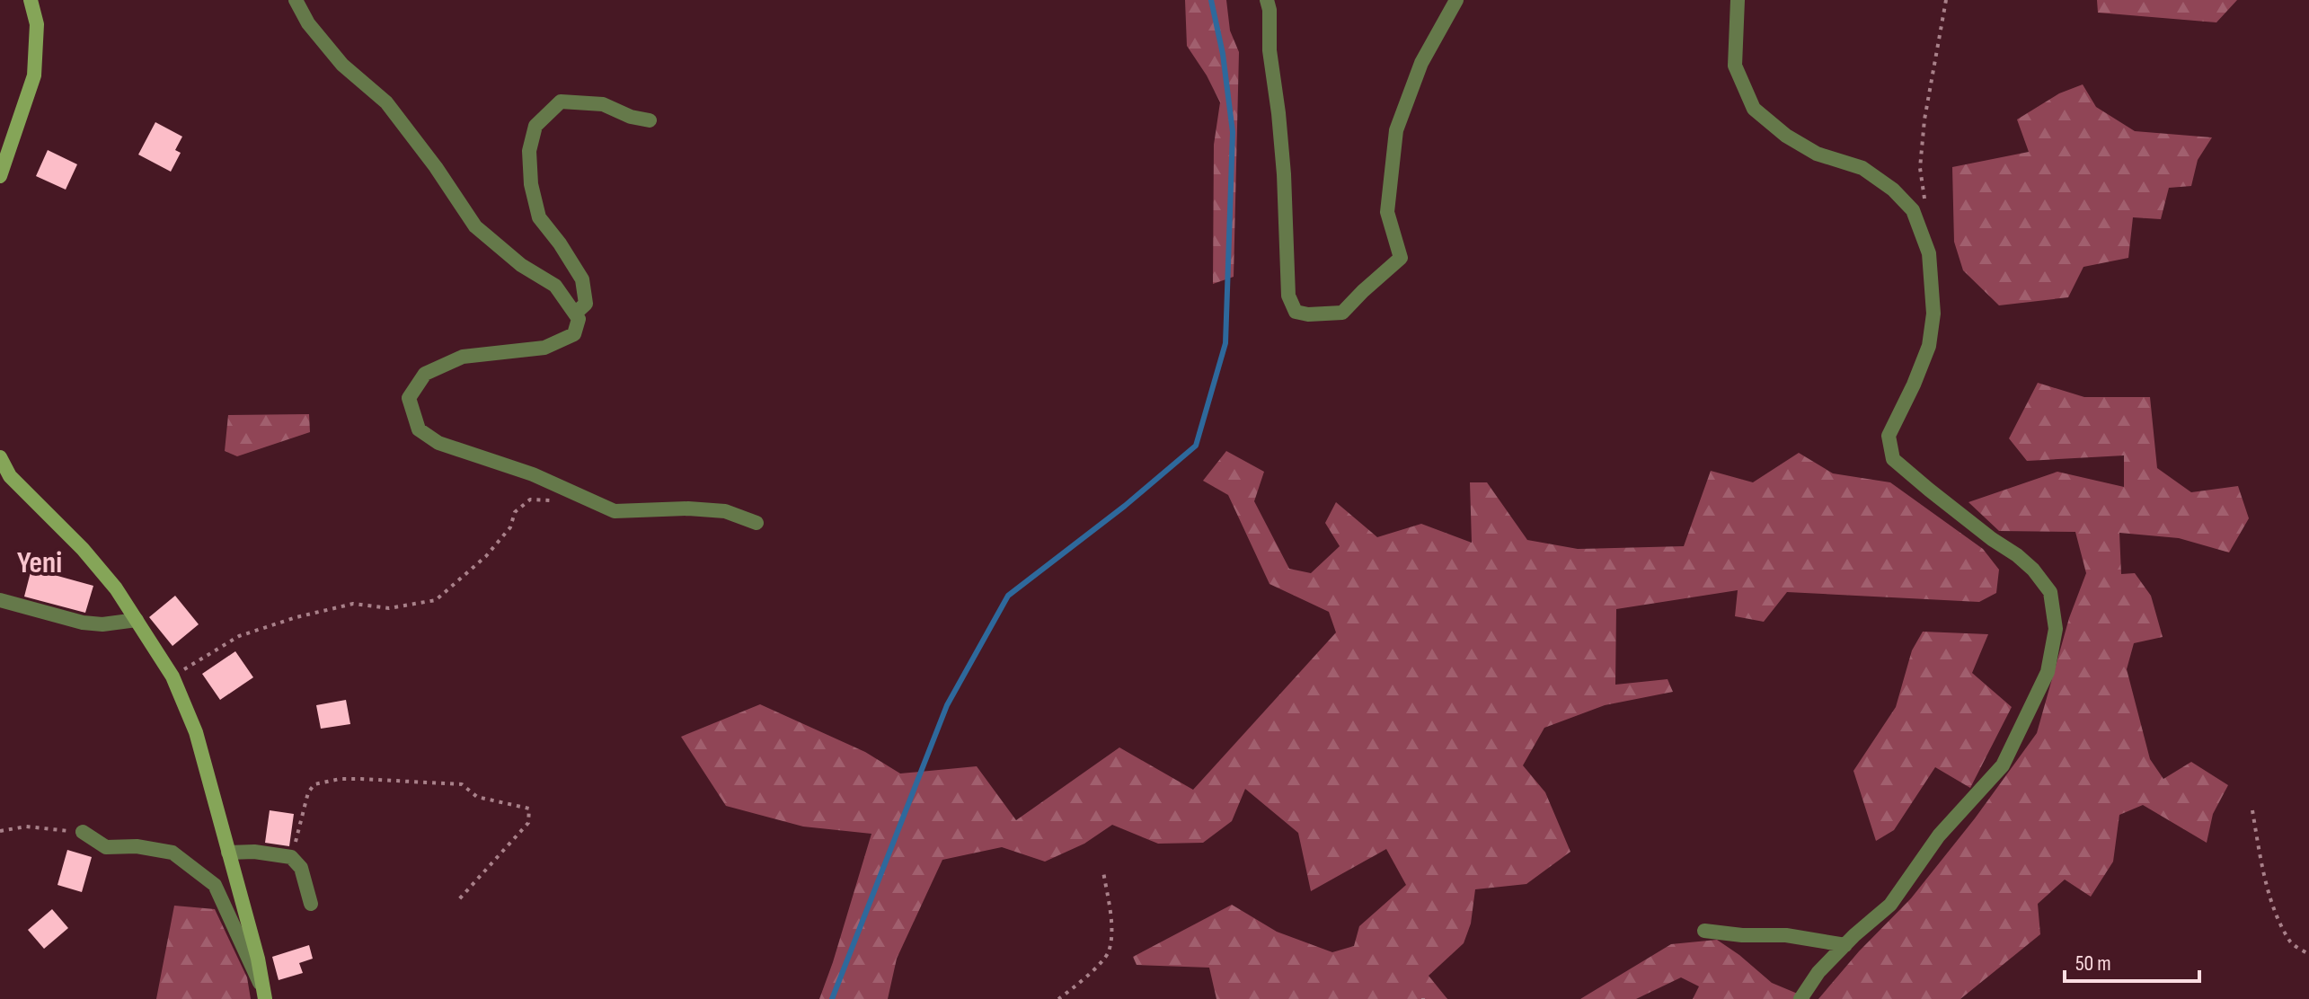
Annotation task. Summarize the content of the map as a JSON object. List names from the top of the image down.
{
  "districts": ["Yeni"],
  "scale_bar": "50 m"
}
